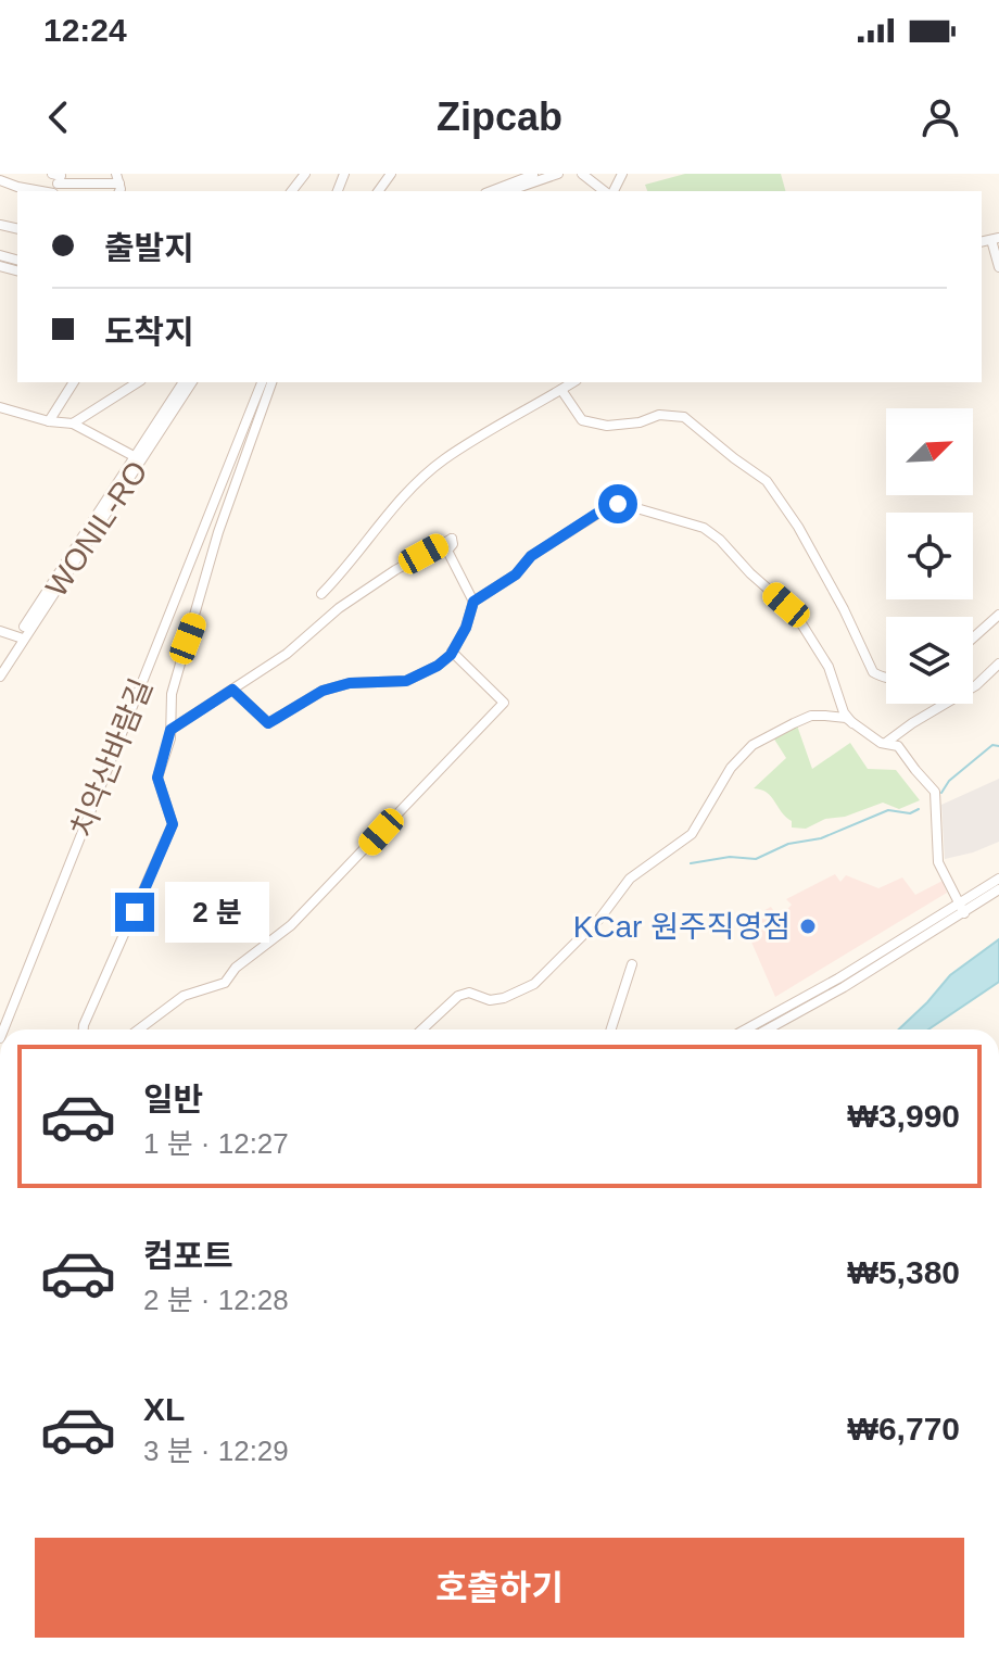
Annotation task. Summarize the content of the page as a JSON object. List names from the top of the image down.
{
  "streets": {
    "street": ["WONIL-RO", "치악산바람길"]
  },
  "places": ["KCar 원주직영점"],
  "north": "top right",
  "page": {
    "status": "12:24",
    "header": "Zipcab",
    "banner": ["출발지", "도착지"],
    "bubble": "2 분",
    "list": [
      {
        "name": "일반",
        "note": "1 분 · 12:27",
        "value": "₩3,990"
      },
      {
        "name": "컴포트",
        "note": "2 분 · 12:28",
        "value": "₩5,380"
      },
      {
        "name": "XL",
        "note": "3 분 · 12:29",
        "value": "₩6,770"
      }
    ],
    "buttons": "호출하기"
  }
}
